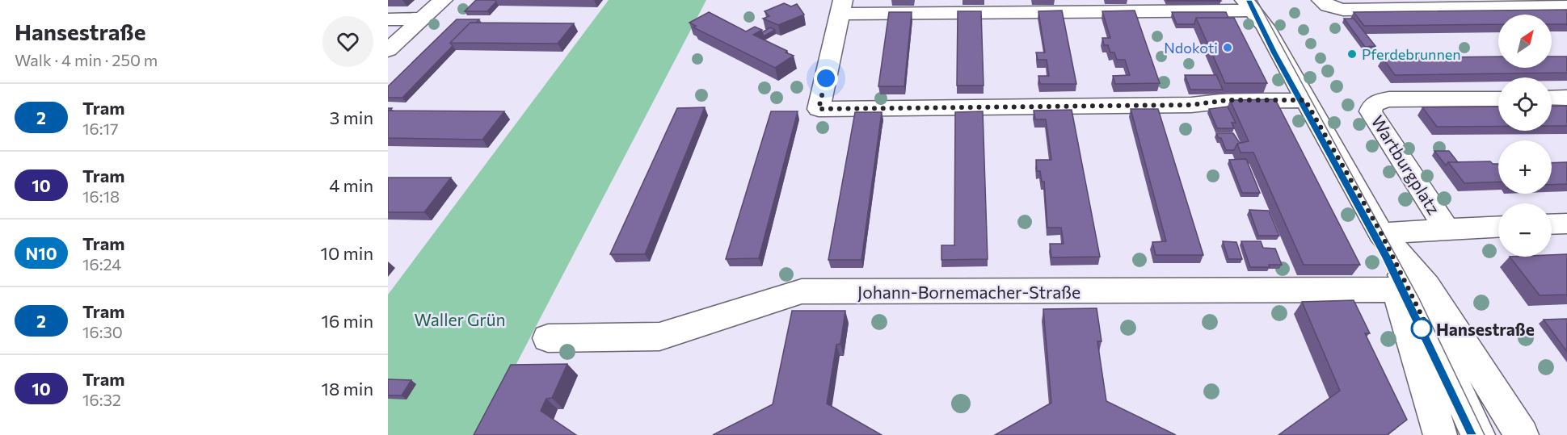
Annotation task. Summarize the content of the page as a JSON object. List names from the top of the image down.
{
  "streets": {
    "street": ["Wartburgplatz", "Johann-Bornemacher-Straße"]
  },
  "parks": ["Waller Grün"],
  "places": ["Ndokoti", "Pferdebrunnen", "Hansestraße"],
  "lines": ["tram line 2"],
  "north": "top right",
  "page": {
    "heading": ["Hansestraße", "Walk · 4 min · 250 m"],
    "map_buttons": ["+", "−"],
    "list": [
      {
        "mark": "2",
        "name": "Tram",
        "note": "16:17",
        "value": "3 min"
      },
      {
        "mark": "10",
        "name": "Tram",
        "note": "16:18",
        "value": "4 min"
      },
      {
        "mark": "N10",
        "name": "Tram",
        "note": "16:24",
        "value": "10 min"
      },
      {
        "mark": "2",
        "name": "Tram",
        "note": "16:30",
        "value": "16 min"
      },
      {
        "mark": "10",
        "name": "Tram",
        "note": "16:32",
        "value": "18 min"
      }
    ]
  }
}
